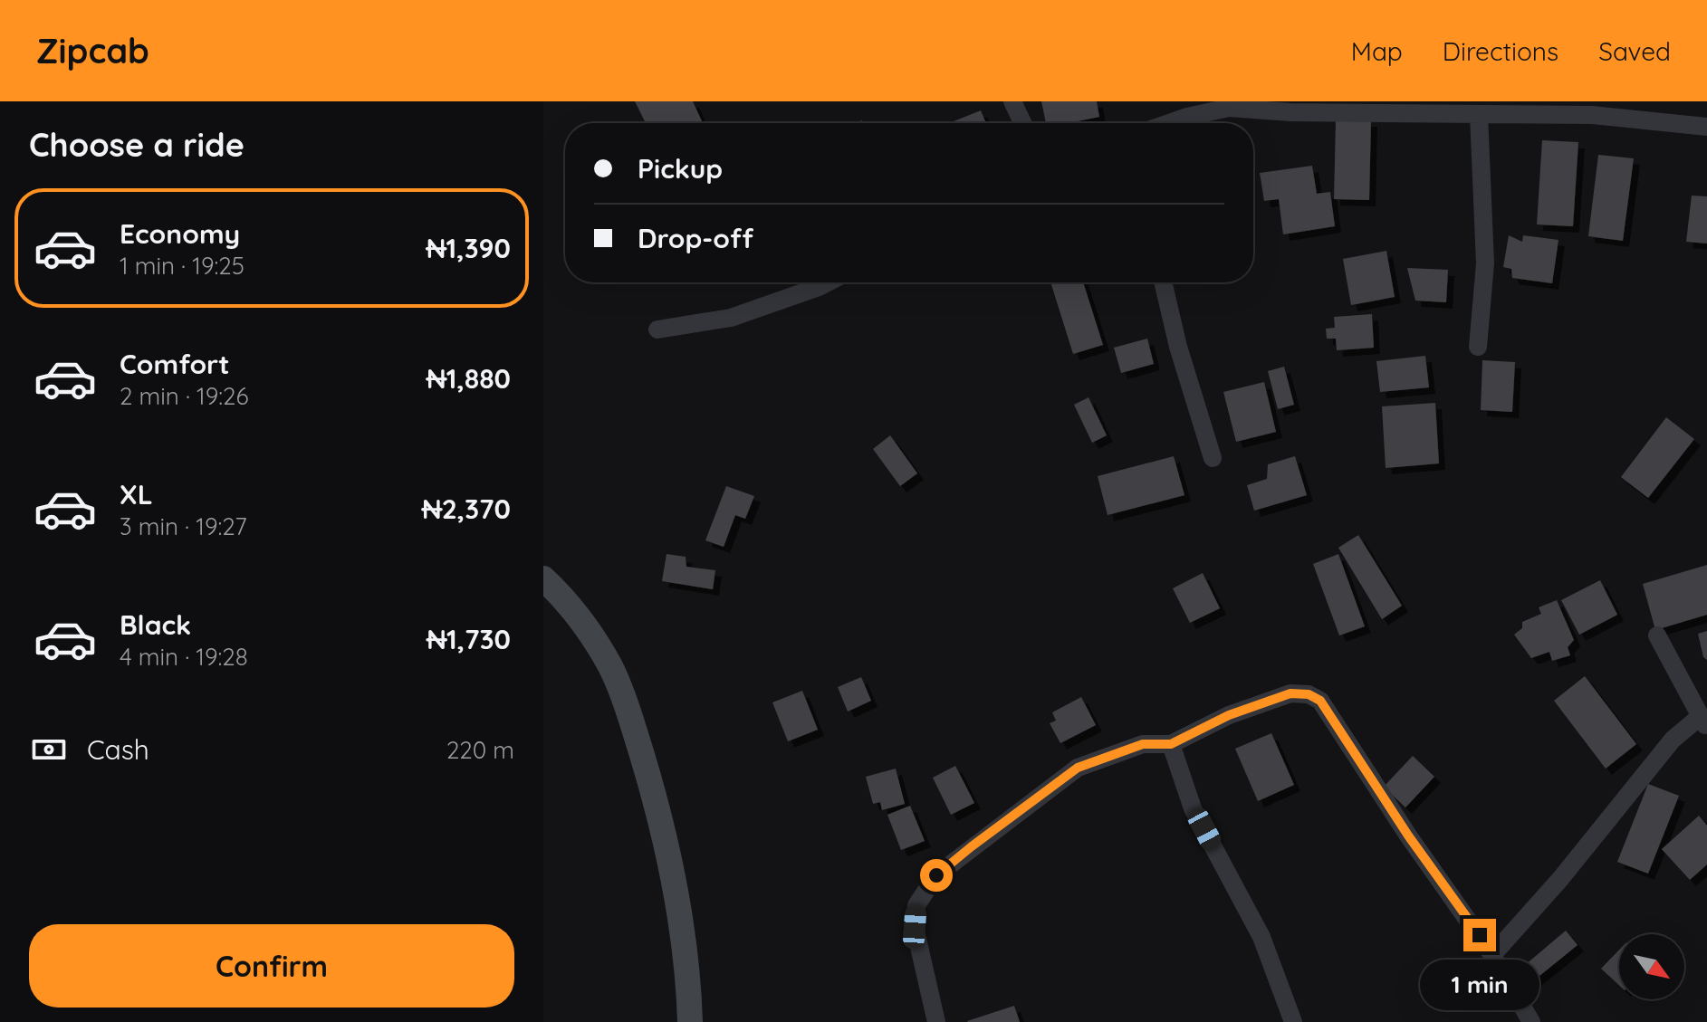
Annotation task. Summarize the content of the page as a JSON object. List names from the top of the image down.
{
  "north": "bottom right",
  "page": {
    "header": "Zipcab",
    "nav": ["Map", "Directions", "Saved"],
    "heading": "Choose a ride",
    "banner": ["Pickup", "Drop-off"],
    "list": [
      {
        "name": "Economy",
        "note": "1 min · 19:25",
        "value": "₦1,390"
      },
      {
        "name": "Comfort",
        "note": "2 min · 19:26",
        "value": "₦1,880"
      },
      {
        "name": "XL",
        "note": "3 min · 19:27",
        "value": "₦2,370"
      },
      {
        "name": "Black",
        "note": "4 min · 19:28",
        "value": "₦1,730"
      }
    ],
    "pay": ["Cash", "220 m"],
    "buttons": "Confirm",
    "bubble": "1 min"
  }
}
